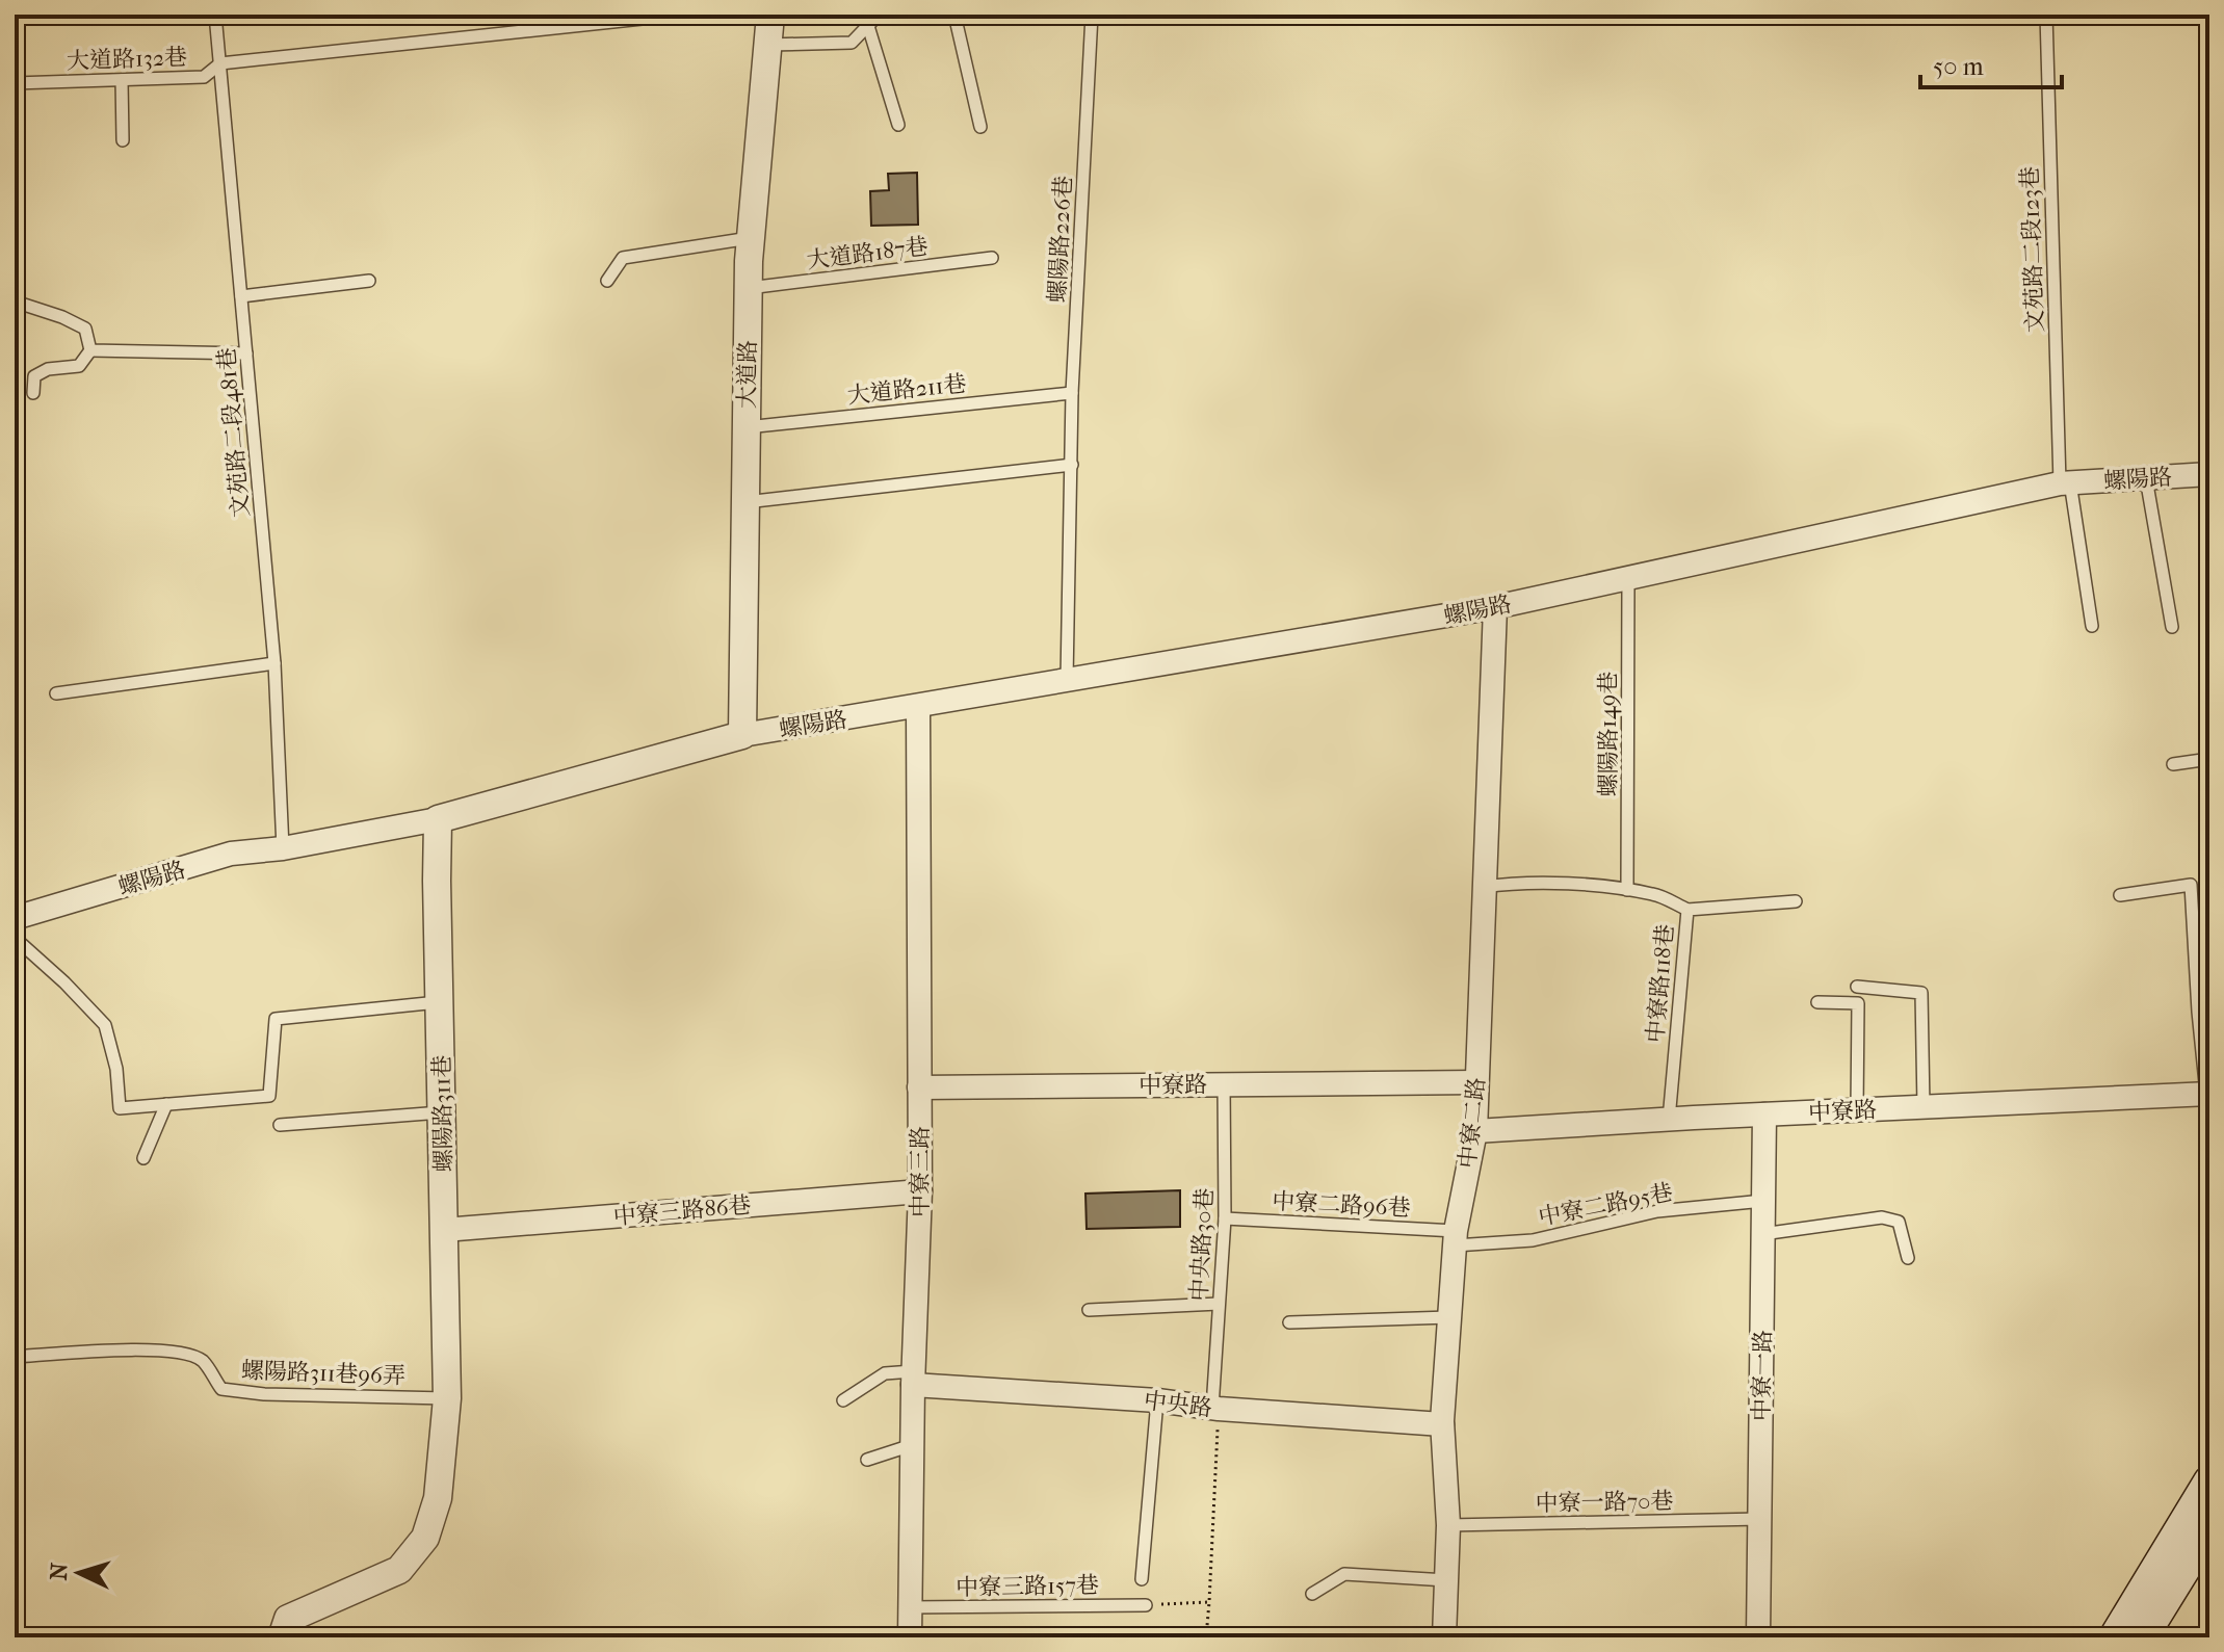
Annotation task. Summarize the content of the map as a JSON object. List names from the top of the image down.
{
  "streets": {
    "street": [
      "大道路",
      "螺陽路",
      "中寮路",
      "螺陽路311巷",
      "中寮二路",
      "中寮三路",
      "中寮三路86巷",
      "中寮一路",
      "中央路"
    ],
    "lane": [
      "大道路132巷",
      "螺陽路226巷",
      "文苑路二段123巷",
      "大道路187巷",
      "大道路211巷",
      "文苑路二段481巷",
      "螺陽路149巷",
      "中寮路118巷",
      "中寮二路96巷",
      "中寮二路95巷",
      "中央路30巷",
      "螺陽路311巷96弄",
      "中寮一路70巷",
      "中寮三路157巷"
    ]
  },
  "crossings": [
    ["大道路132巷", "文苑路二段481巷"],
    ["螺陽路226巷", "大道路211巷"],
    ["螺陽路226巷", "螺陽路"],
    ["文苑路二段123巷", "螺陽路"],
    ["大道路187巷", "大道路"],
    ["大道路", "大道路211巷"],
    ["大道路", "螺陽路"],
    ["文苑路二段481巷", "螺陽路"],
    ["螺陽路", "螺陽路149巷"],
    ["螺陽路", "螺陽路311巷"],
    ["螺陽路", "中寮二路"],
    ["螺陽路", "中寮三路"],
    ["中寮路118巷", "中寮路"],
    ["中寮路", "中寮二路"],
    ["中寮路", "中寮三路"],
    ["中寮路", "中央路30巷"],
    ["中寮路", "中寮一路"],
    ["螺陽路311巷", "中寮三路86巷"],
    ["螺陽路311巷", "螺陽路311巷96弄"],
    ["中寮二路", "中寮二路96巷"],
    ["中寮二路", "中寮二路95巷"],
    ["中寮二路", "中央路"],
    ["中寮二路", "中寮一路70巷"],
    ["中寮三路", "中寮三路86巷"],
    ["中寮三路", "中央路"],
    ["中寮三路", "中寮三路157巷"],
    ["中寮二路96巷", "中寮二路95巷"],
    ["中寮二路96巷", "中央路30巷"],
    ["中寮二路95巷", "中寮一路"],
    ["中央路30巷", "中央路"],
    ["中寮一路", "中寮一路70巷"]
  ],
  "scale_bar": "50 m",
  "north": "left"
}
